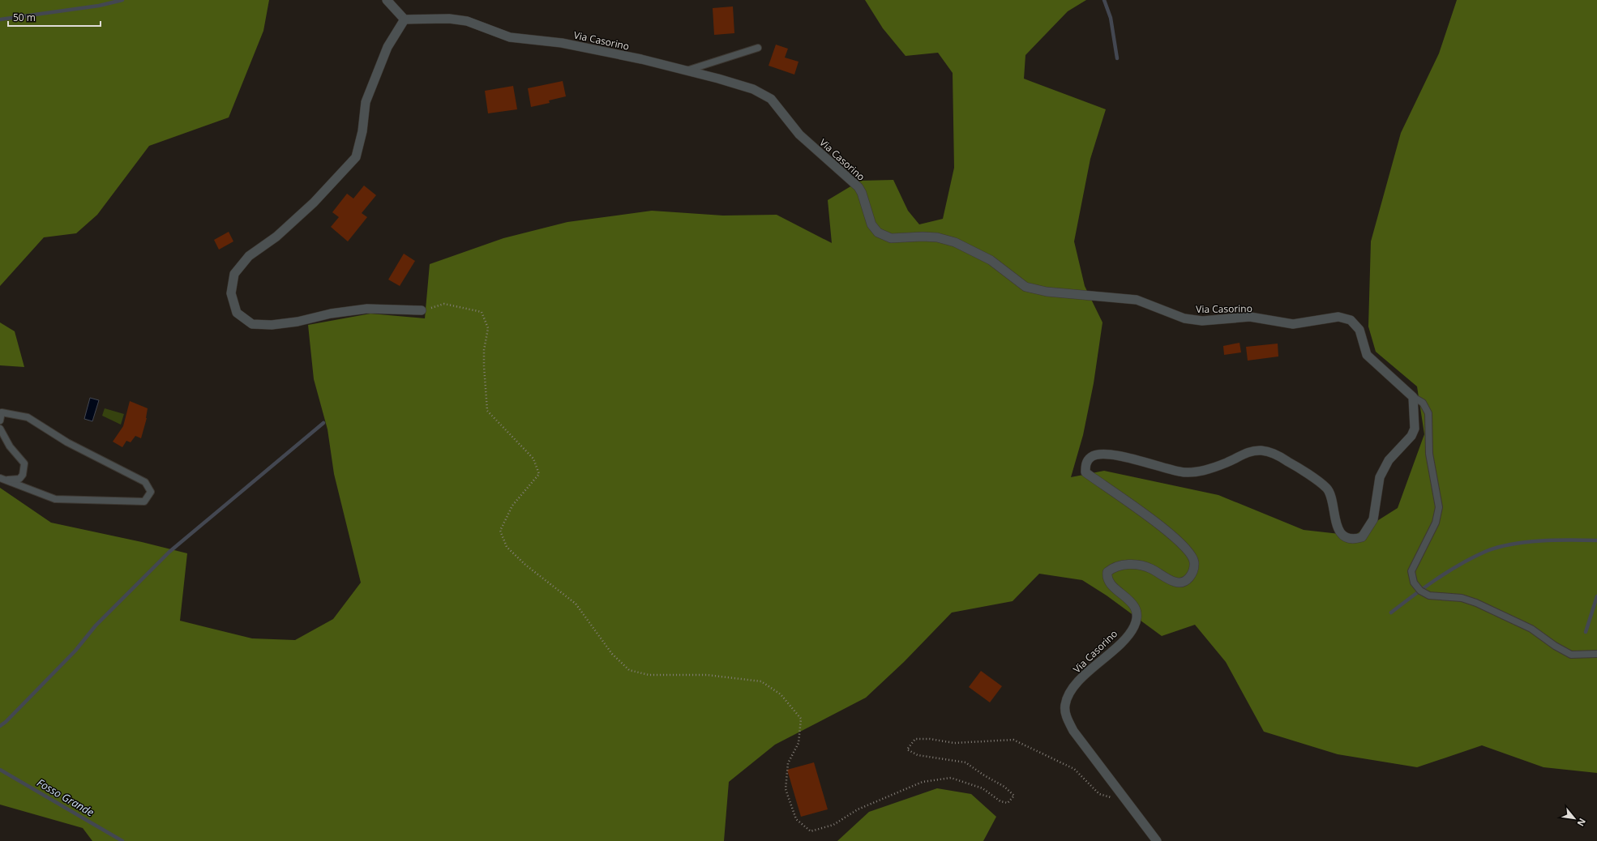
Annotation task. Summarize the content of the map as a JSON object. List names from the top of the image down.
{
  "streets": {
    "street": ["Via Casorino"]
  },
  "water": ["Fosso Grande"],
  "scale_bar": "50 m",
  "north": "bottom right"
}
